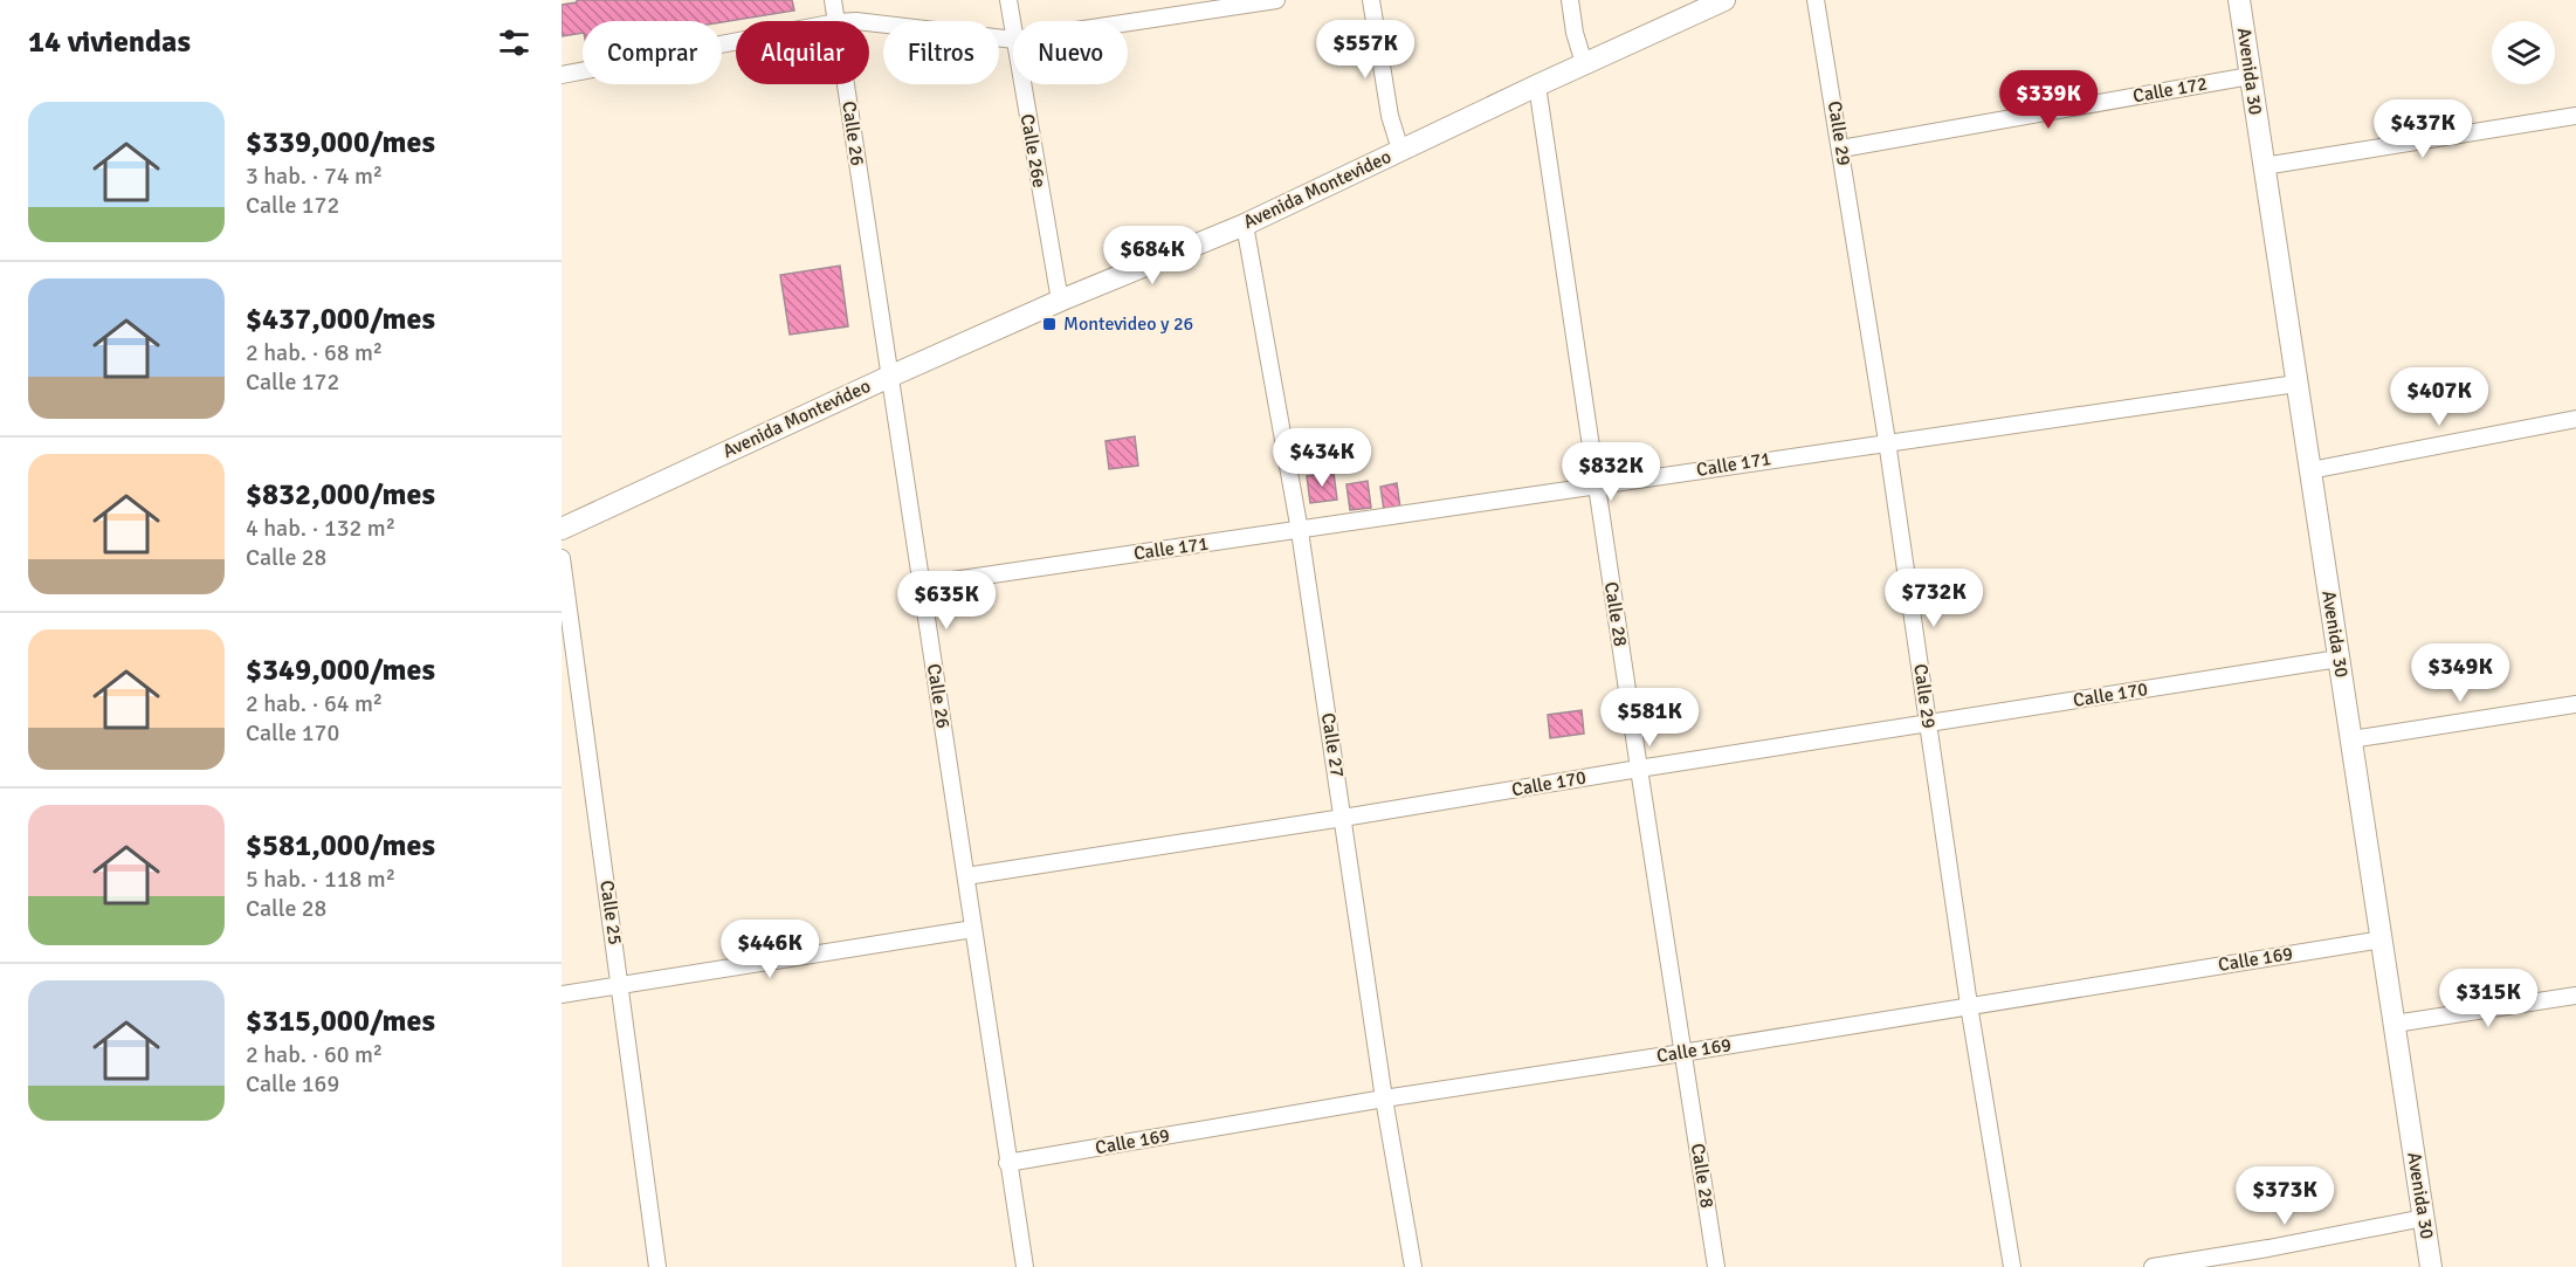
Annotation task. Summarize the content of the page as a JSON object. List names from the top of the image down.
{
  "streets": {
    "street": [
      "Avenida 30",
      "Calle 172",
      "Calle 26",
      "Calle 29",
      "Calle 26e",
      "Avenida Montevideo",
      "Calle 171",
      "Calle 28",
      "Calle 170",
      "Calle 27",
      "Calle 25",
      "Calle 169"
    ]
  },
  "crossings": [
    ["Avenida 30", "Calle 172"],
    ["Avenida 30", "Calle 171"],
    ["Avenida 30", "Calle 170"],
    ["Avenida 30", "Calle 169"],
    ["Calle 172", "Calle 29"],
    ["Calle 26", "Avenida Montevideo"],
    ["Calle 26", "Calle 171"],
    ["Calle 26", "Calle 170"],
    ["Calle 26", "Calle 169"],
    ["Calle 29", "Calle 171"],
    ["Calle 29", "Calle 170"],
    ["Calle 29", "Calle 169"],
    ["Calle 26e", "Avenida Montevideo"],
    ["Avenida Montevideo", "Calle 28"],
    ["Avenida Montevideo", "Calle 27"],
    ["Calle 171", "Calle 28"],
    ["Calle 171", "Calle 27"],
    ["Calle 28", "Calle 170"],
    ["Calle 28", "Calle 169"],
    ["Calle 170", "Calle 27"],
    ["Calle 27", "Calle 169"]
  ],
  "places": {
    "transit": ["Montevideo y 26"]
  },
  "page": {
    "heading": "14 viviendas",
    "price": [
      "$557K",
      "$339K",
      "$437K",
      "$684K",
      "$407K",
      "$434K",
      "$832K",
      "$732K",
      "$635K",
      "$349K",
      "$581K",
      "$446K",
      "$315K",
      "$373K"
    ],
    "chip": [
      "Comprar",
      "Alquilar",
      "Filtros",
      "Nuevo"
    ],
    "list": [
      {
        "name": "$339,000/mes",
        "note": "3 hab. · 74 m² · Calle 172"
      },
      {
        "name": "$437,000/mes",
        "note": "2 hab. · 68 m² · Calle 172"
      },
      {
        "name": "$832,000/mes",
        "note": "4 hab. · 132 m² · Calle 28"
      },
      {
        "name": "$349,000/mes",
        "note": "2 hab. · 64 m² · Calle 170"
      },
      {
        "name": "$581,000/mes",
        "note": "5 hab. · 118 m² · Calle 28"
      },
      {
        "name": "$315,000/mes",
        "note": "2 hab. · 60 m² · Calle 169"
      }
    ]
  }
}
